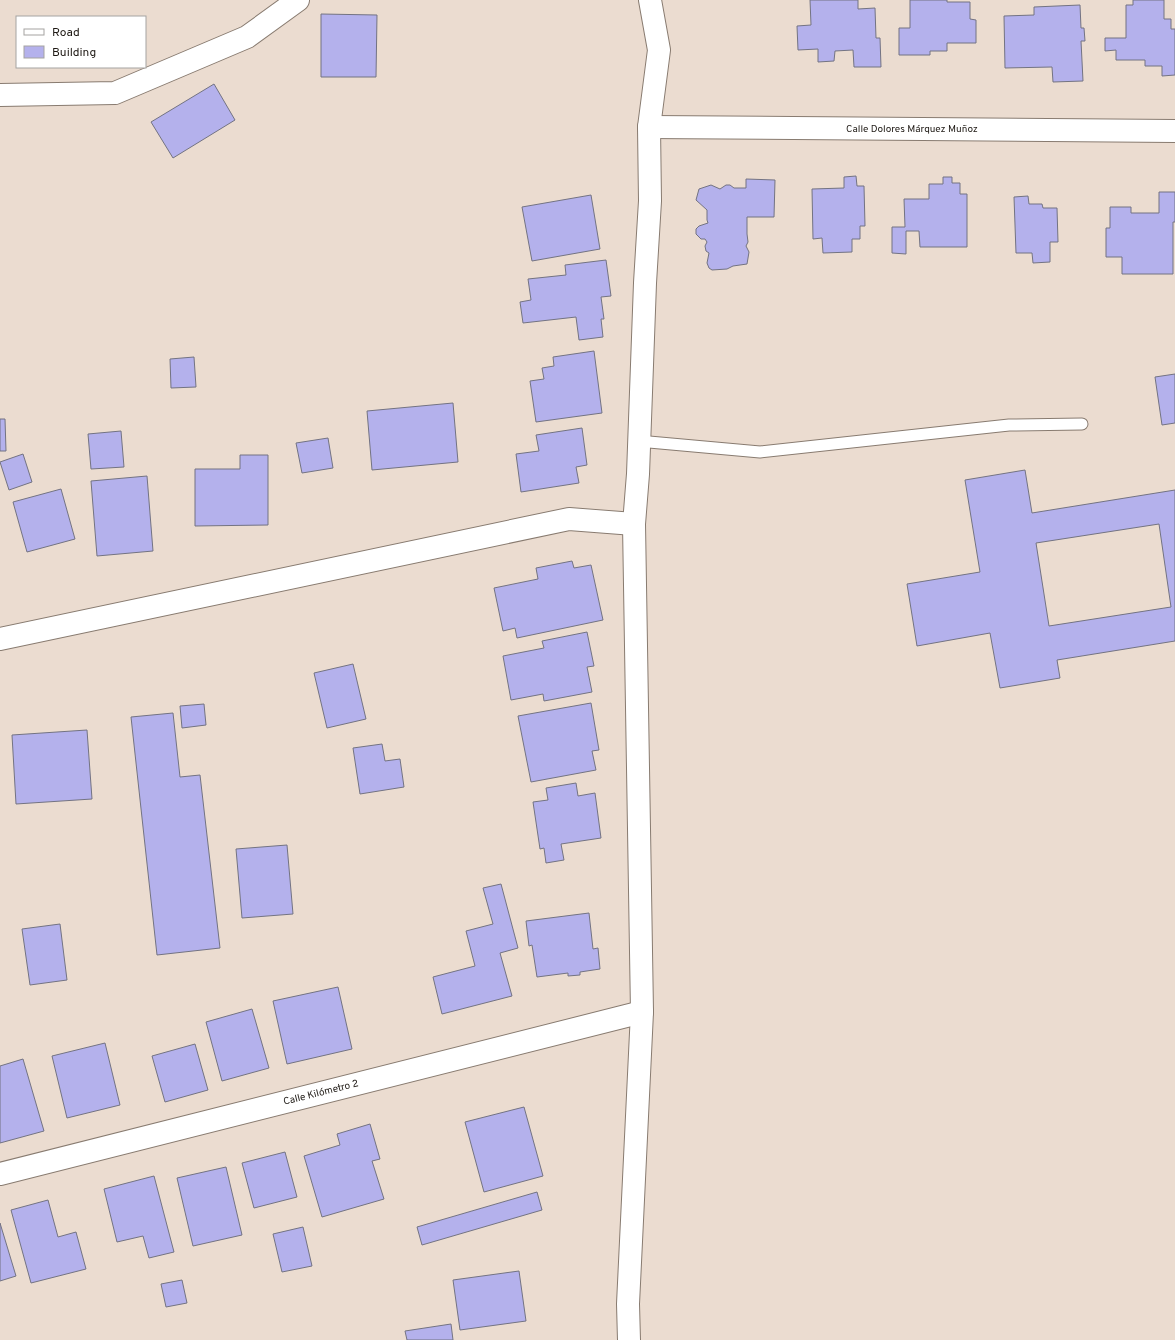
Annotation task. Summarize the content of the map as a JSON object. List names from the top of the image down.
{
  "streets": {
    "street": ["Calle Dolores Márquez Muñoz", "Calle Kilómetro 2"]
  },
  "legend": ["Road", "Building"]
}
